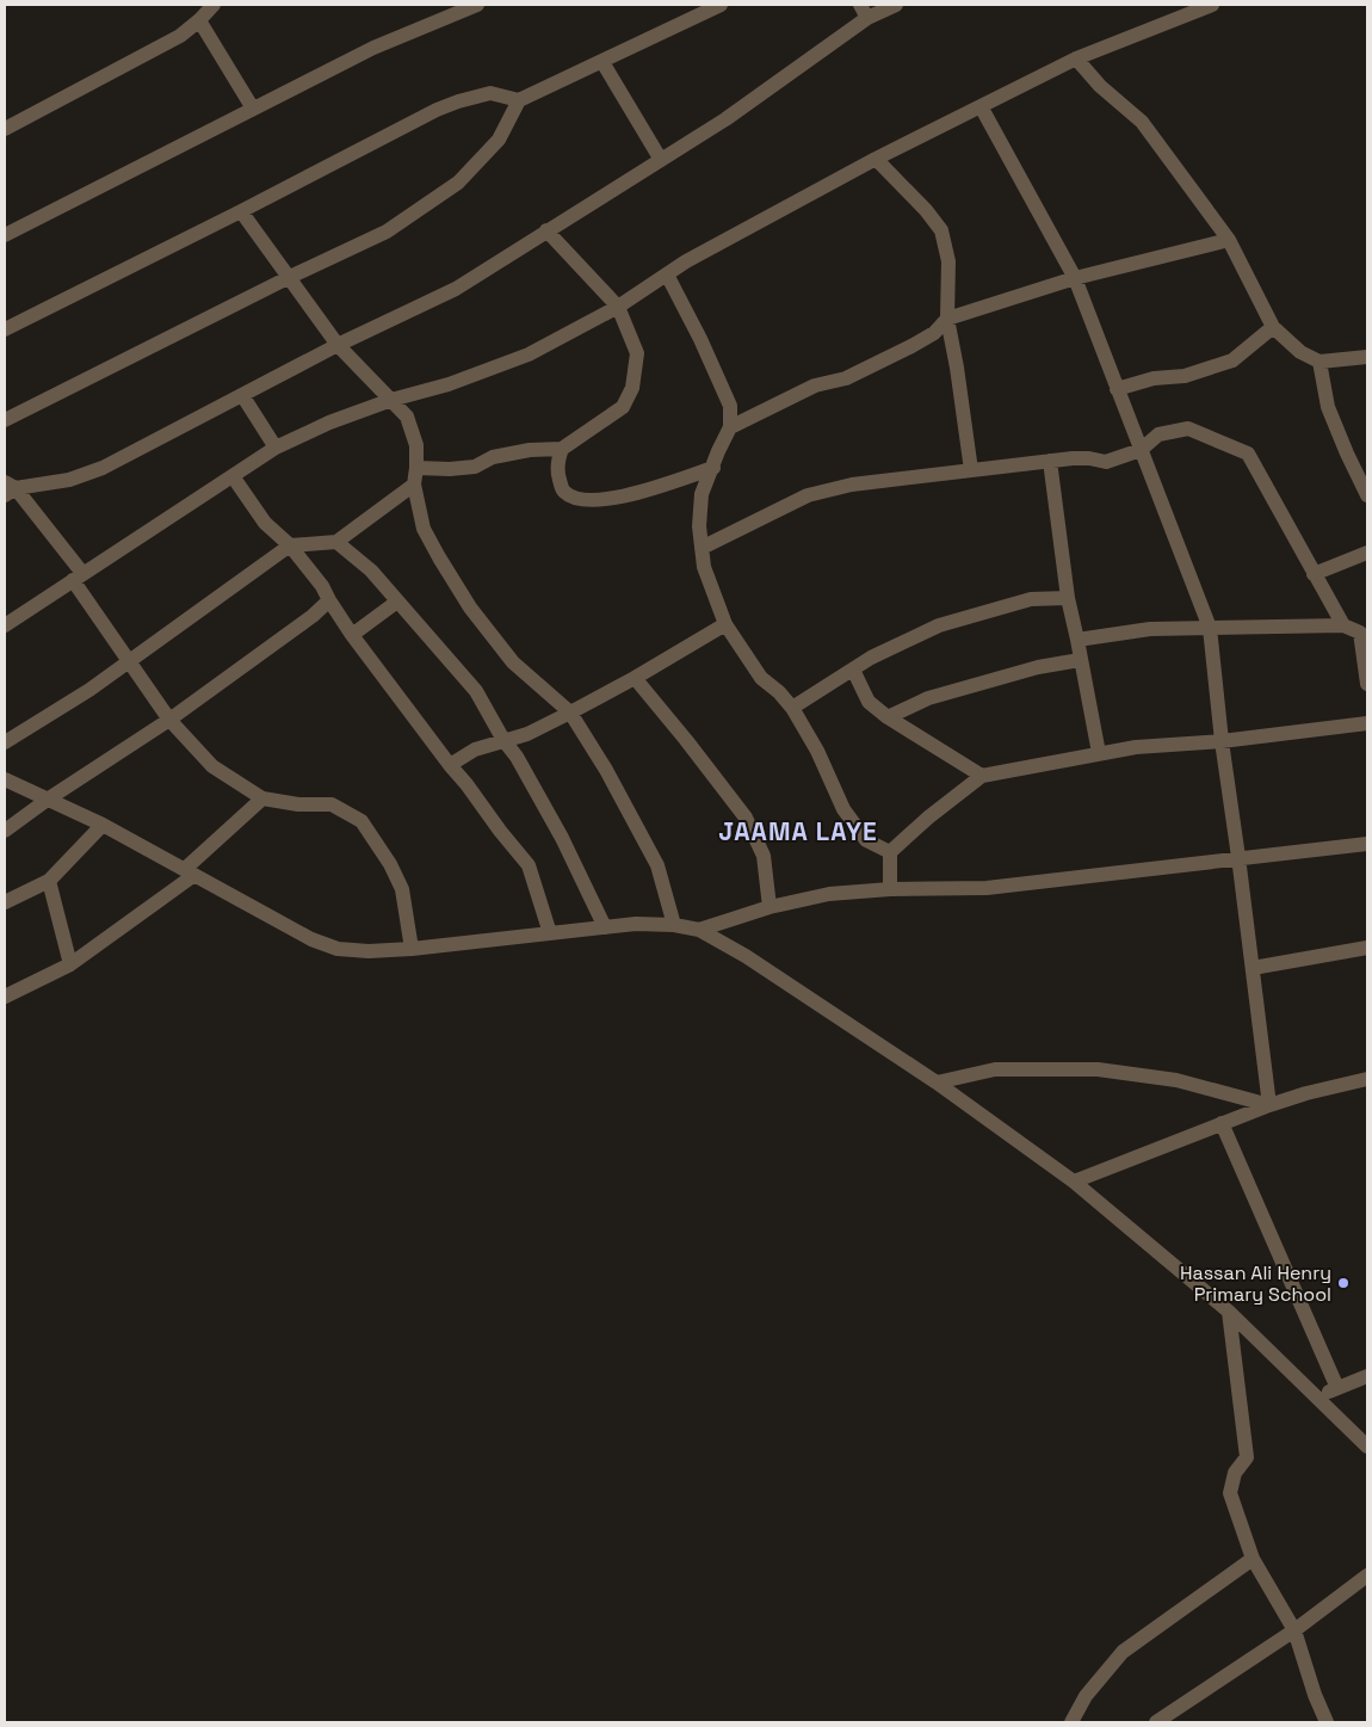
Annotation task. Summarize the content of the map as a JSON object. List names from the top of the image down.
{
  "districts": ["JAAMA LAYE"],
  "places": ["Hassan Ali Henry Primary School"]
}
